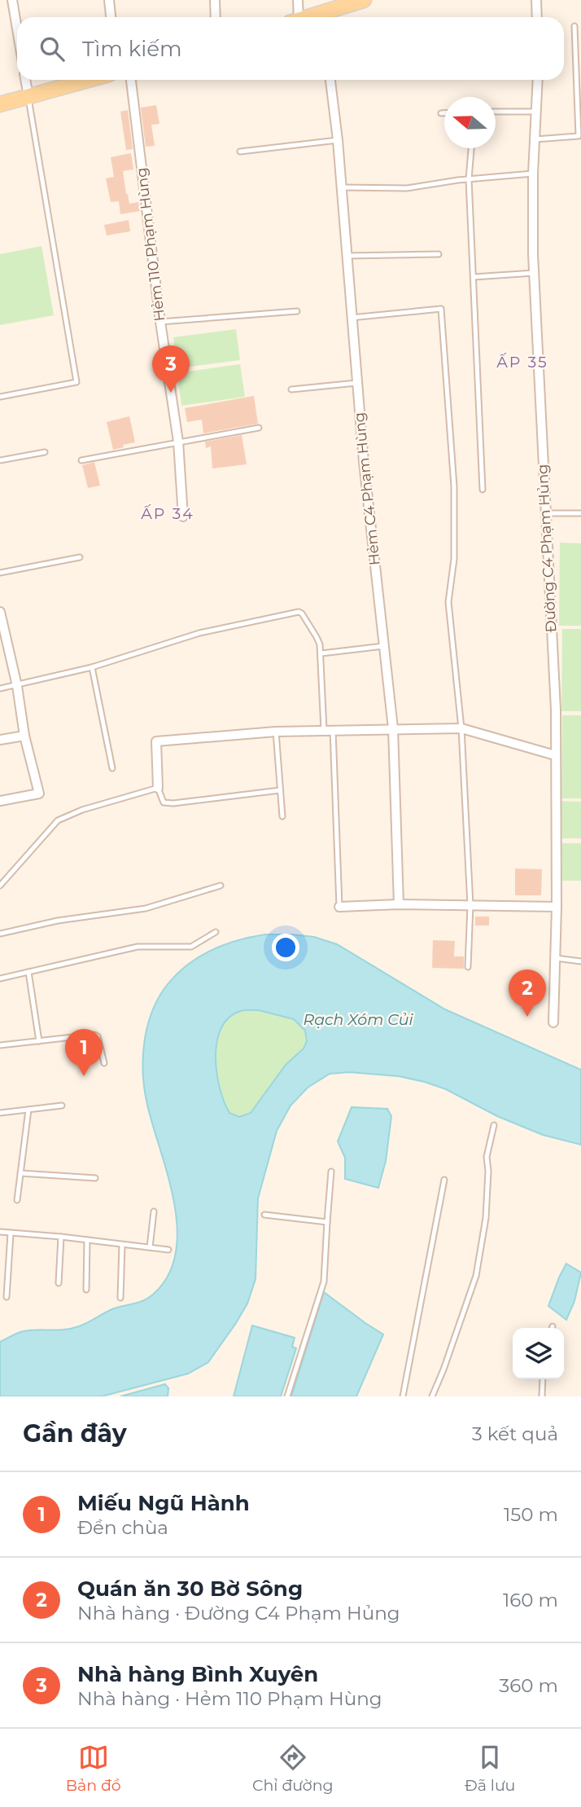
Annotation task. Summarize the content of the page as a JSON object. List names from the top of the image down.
{
  "streets": {
    "street": ["Hẻm 110 Phạm Hùng", "Hẻm C4 Phạm Hùng", "Đường C4 Phạm Hủng"]
  },
  "districts": ["ẤP 35", "ẤP 34"],
  "water": ["Rạch Xóm Củi"],
  "north": "left",
  "page": {
    "search": "Tìm kiếm",
    "pins": ["3", "2", "1"],
    "heading": ["Gần đây", "3 kết quả"],
    "list": [
      {
        "mark": "1",
        "name": "Miếu Ngũ Hành",
        "note": "Đền chùa",
        "value": "150 m"
      },
      {
        "mark": "2",
        "name": "Quán ăn 30 Bờ Sông",
        "note": "Nhà hàng · Đường C4 Phạm Hủng",
        "value": "160 m"
      },
      {
        "mark": "3",
        "name": "Nhà hàng Bình Xuyên",
        "note": "Nhà hàng · Hẻm 110 Phạm Hùng",
        "value": "360 m"
      }
    ],
    "nav": ["Bản đồ", "Chỉ đường", "Đã lưu"]
  }
}
